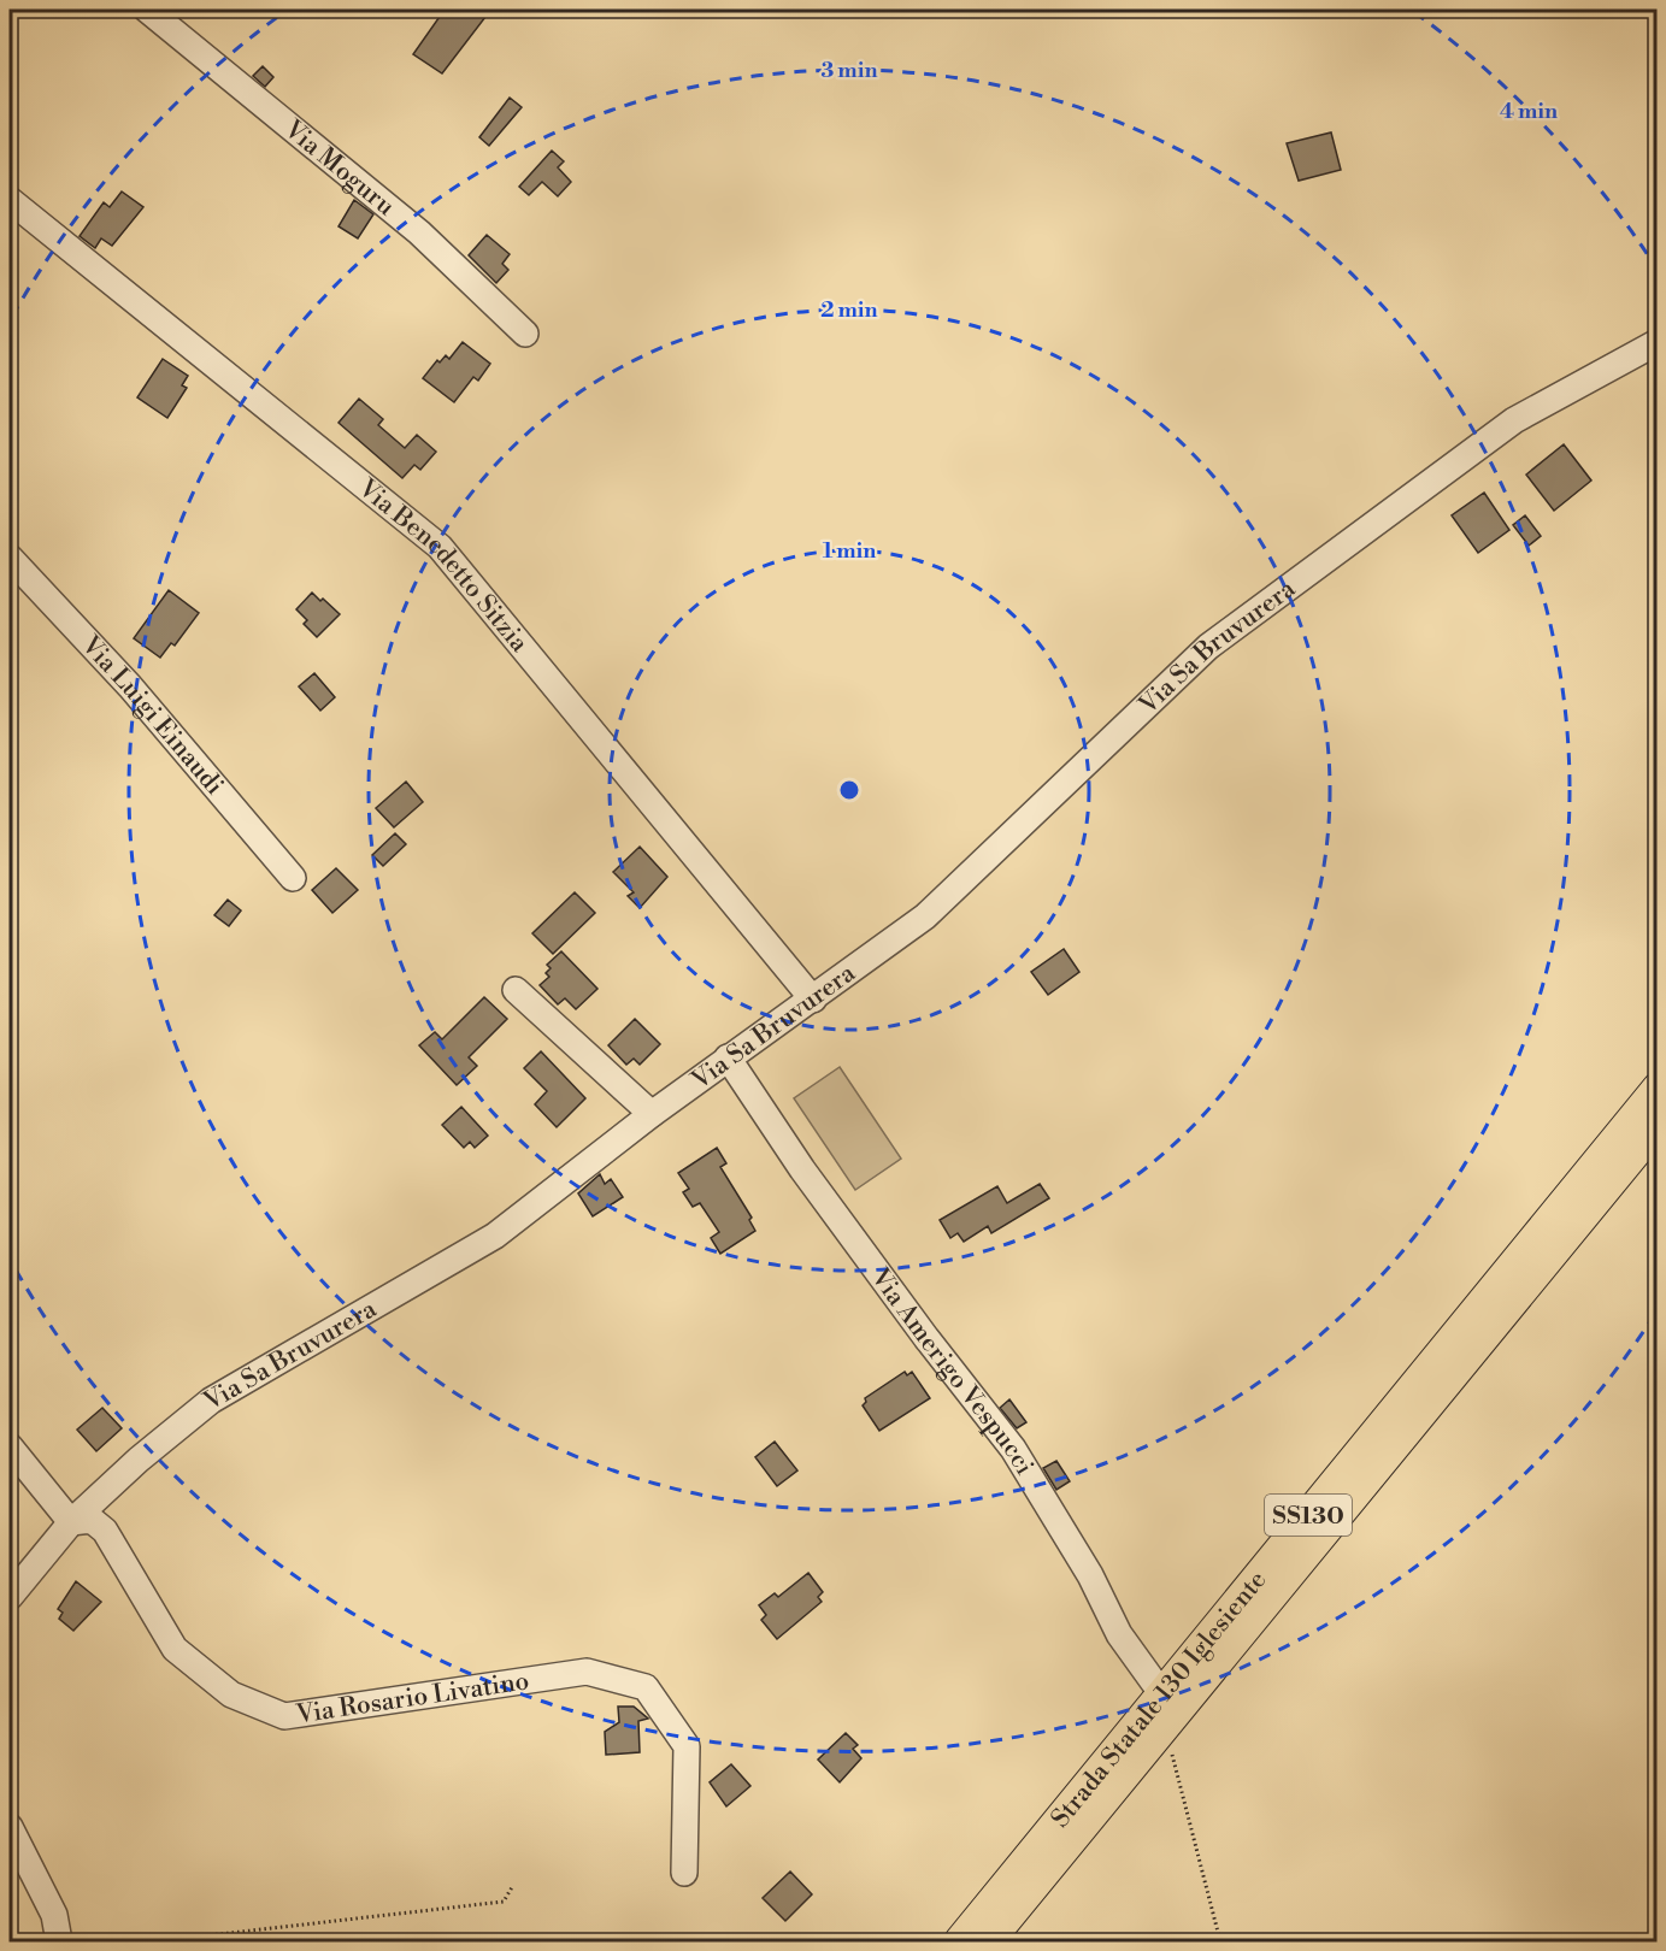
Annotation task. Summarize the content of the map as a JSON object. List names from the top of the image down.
{
  "streets": {
    "main road": ["SS130", "Strada Statale 130 Iglesiente"],
    "street": [
      "Via Moguru",
      "Via Benedetto Sitzia",
      "Via Sa Bruvurera",
      "Via Luigi Einaudi",
      "Via Amerigo Vespucci",
      "Via Rosario Livatino"
    ]
  },
  "crossings": [
    ["Via Benedetto Sitzia", "Via Sa Bruvurera"],
    ["Via Sa Bruvurera", "Via Amerigo Vespucci"],
    ["Via Sa Bruvurera", "Via Rosario Livatino"],
    ["Via Amerigo Vespucci", "Strada Statale 130 Iglesiente"]
  ],
  "rings": [
    "3 min",
    "4 min",
    "2 min",
    "1 min"
  ]
}
